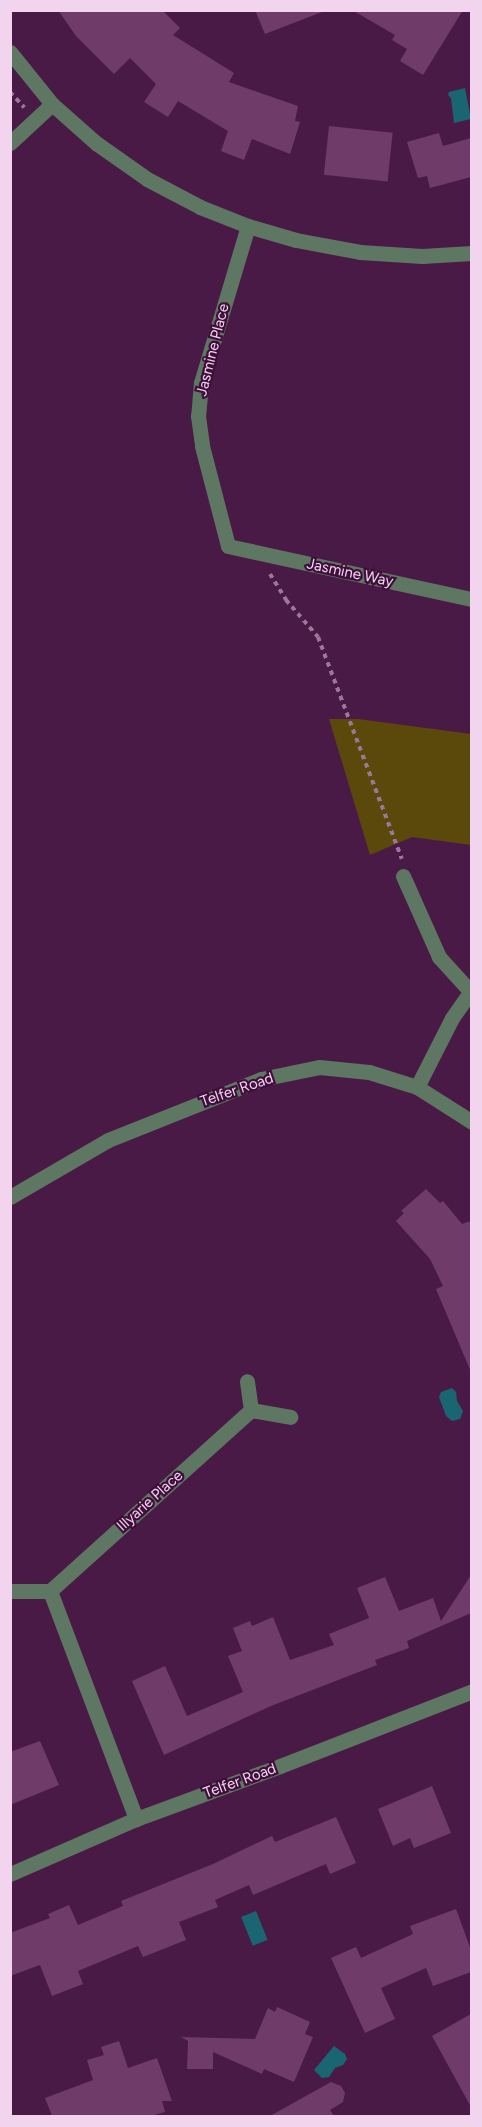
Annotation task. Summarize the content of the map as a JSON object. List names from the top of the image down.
{
  "streets": {
    "street": [
      "Jasmine Place",
      "Jasmine Way",
      "Telfer Road",
      "Illyarie Place"
    ]
  },
  "crossings": [
    ["Jasmine Place", "Jasmine Way"]
  ]
}
